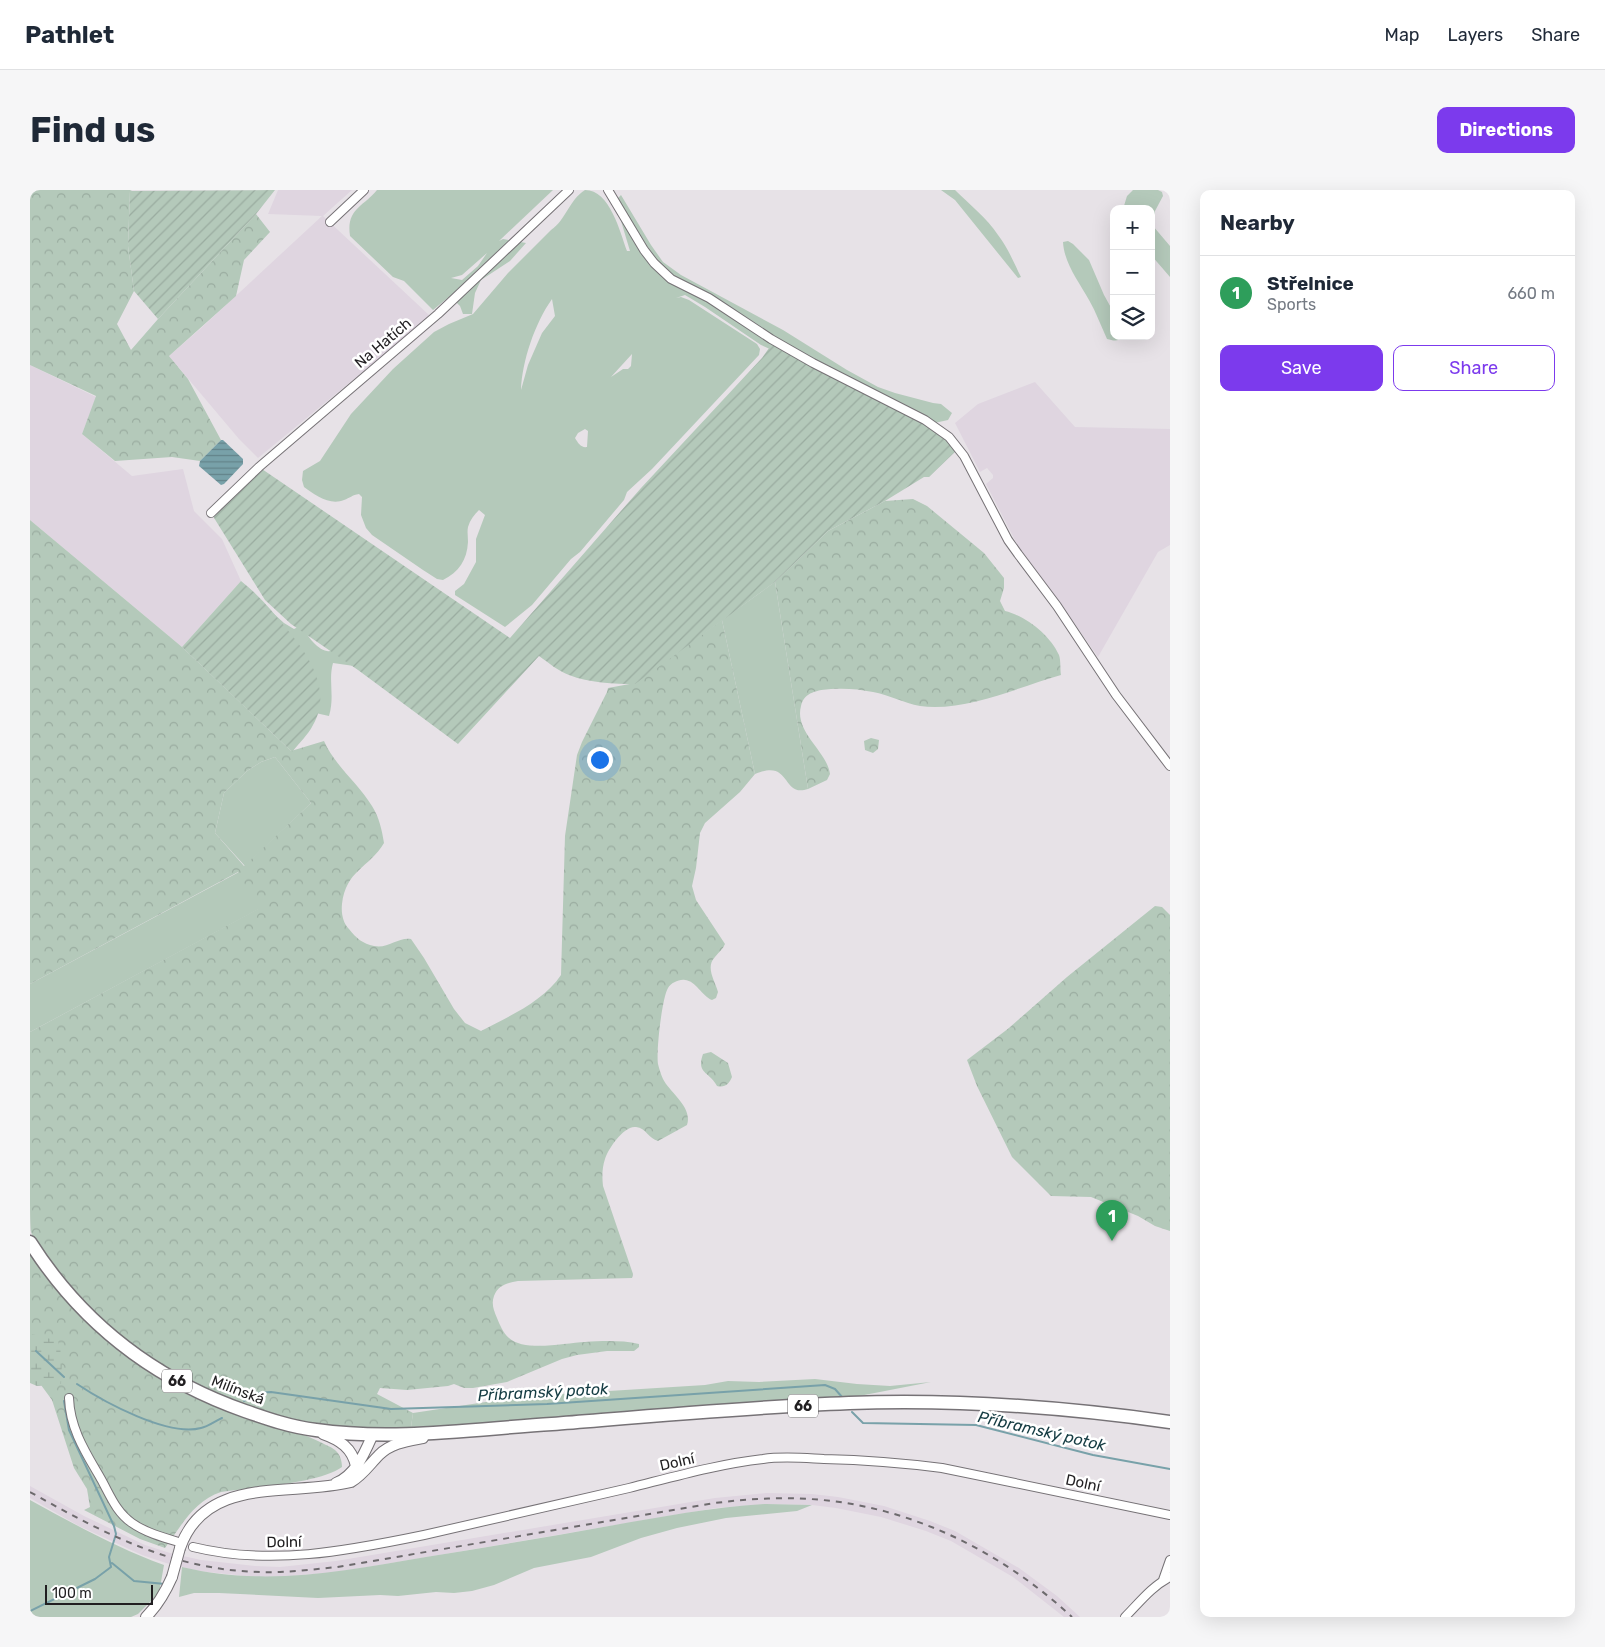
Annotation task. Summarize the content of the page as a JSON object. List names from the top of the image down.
{
  "streets": {
    "main road": ["66", "Milínská"],
    "street": ["Na Hatích", "Dolní"]
  },
  "crossings": [
    ["66", "Milínská"]
  ],
  "water": ["Příbramský potok"],
  "scale_bar": "100 m",
  "page": {
    "header": "Pathlet",
    "nav": ["Map", "Layers", "Share"],
    "buttons": [
      "Directions",
      ["Save", "Share"]
    ],
    "title": "Find us",
    "heading": "Nearby",
    "map_buttons": ["+", "−"],
    "list": [
      {
        "mark": "1",
        "name": "Střelnice",
        "note": "Sports",
        "value": "660 m"
      }
    ],
    "pins": "1",
    "scale": "100 m"
  }
}
